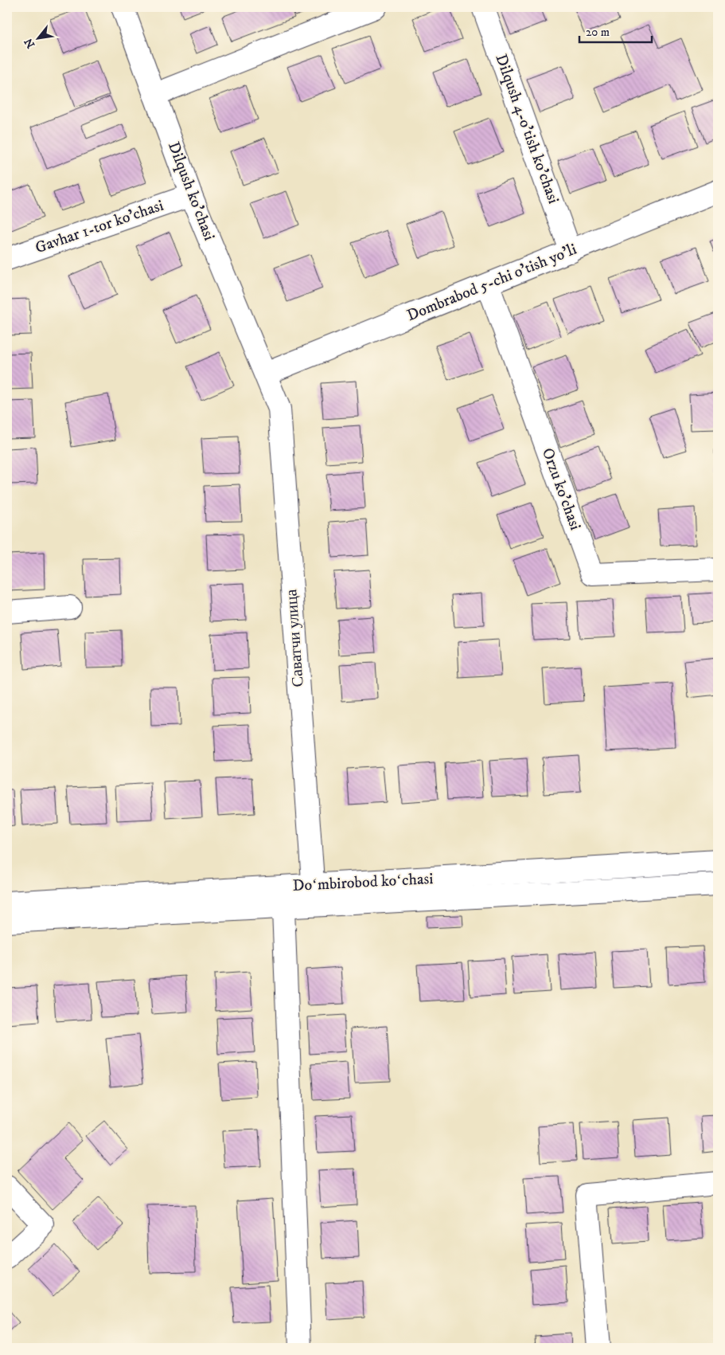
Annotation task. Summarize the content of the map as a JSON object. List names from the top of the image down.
{
  "streets": {
    "street": [
      "Dilqush 4-o'tish ko'chasi",
      "Dilqush ko'chasi",
      "Gavhar 1-tor ko'chasi",
      "Dombrabod 5-chi o'tish yo'li",
      "Orzu ko'chasi",
      "Саватчи улица",
      "Doʻmbirobod koʻchasi"
    ]
  },
  "crossings": [
    ["Dilqush 4-o'tish ko'chasi", "Dombrabod 5-chi o'tish yo'li"],
    ["Dilqush ko'chasi", "Gavhar 1-tor ko'chasi"],
    ["Dilqush ko'chasi", "Dombrabod 5-chi o'tish yo'li"],
    ["Dilqush ko'chasi", "Саватчи улица"],
    ["Dombrabod 5-chi o'tish yo'li", "Orzu ko'chasi"],
    ["Dombrabod 5-chi o'tish yo'li", "Саватчи улица"],
    ["Саватчи улица", "Doʻmbirobod koʻchasi"]
  ],
  "scale_bar": "20 m",
  "north": "bottom left"
}
